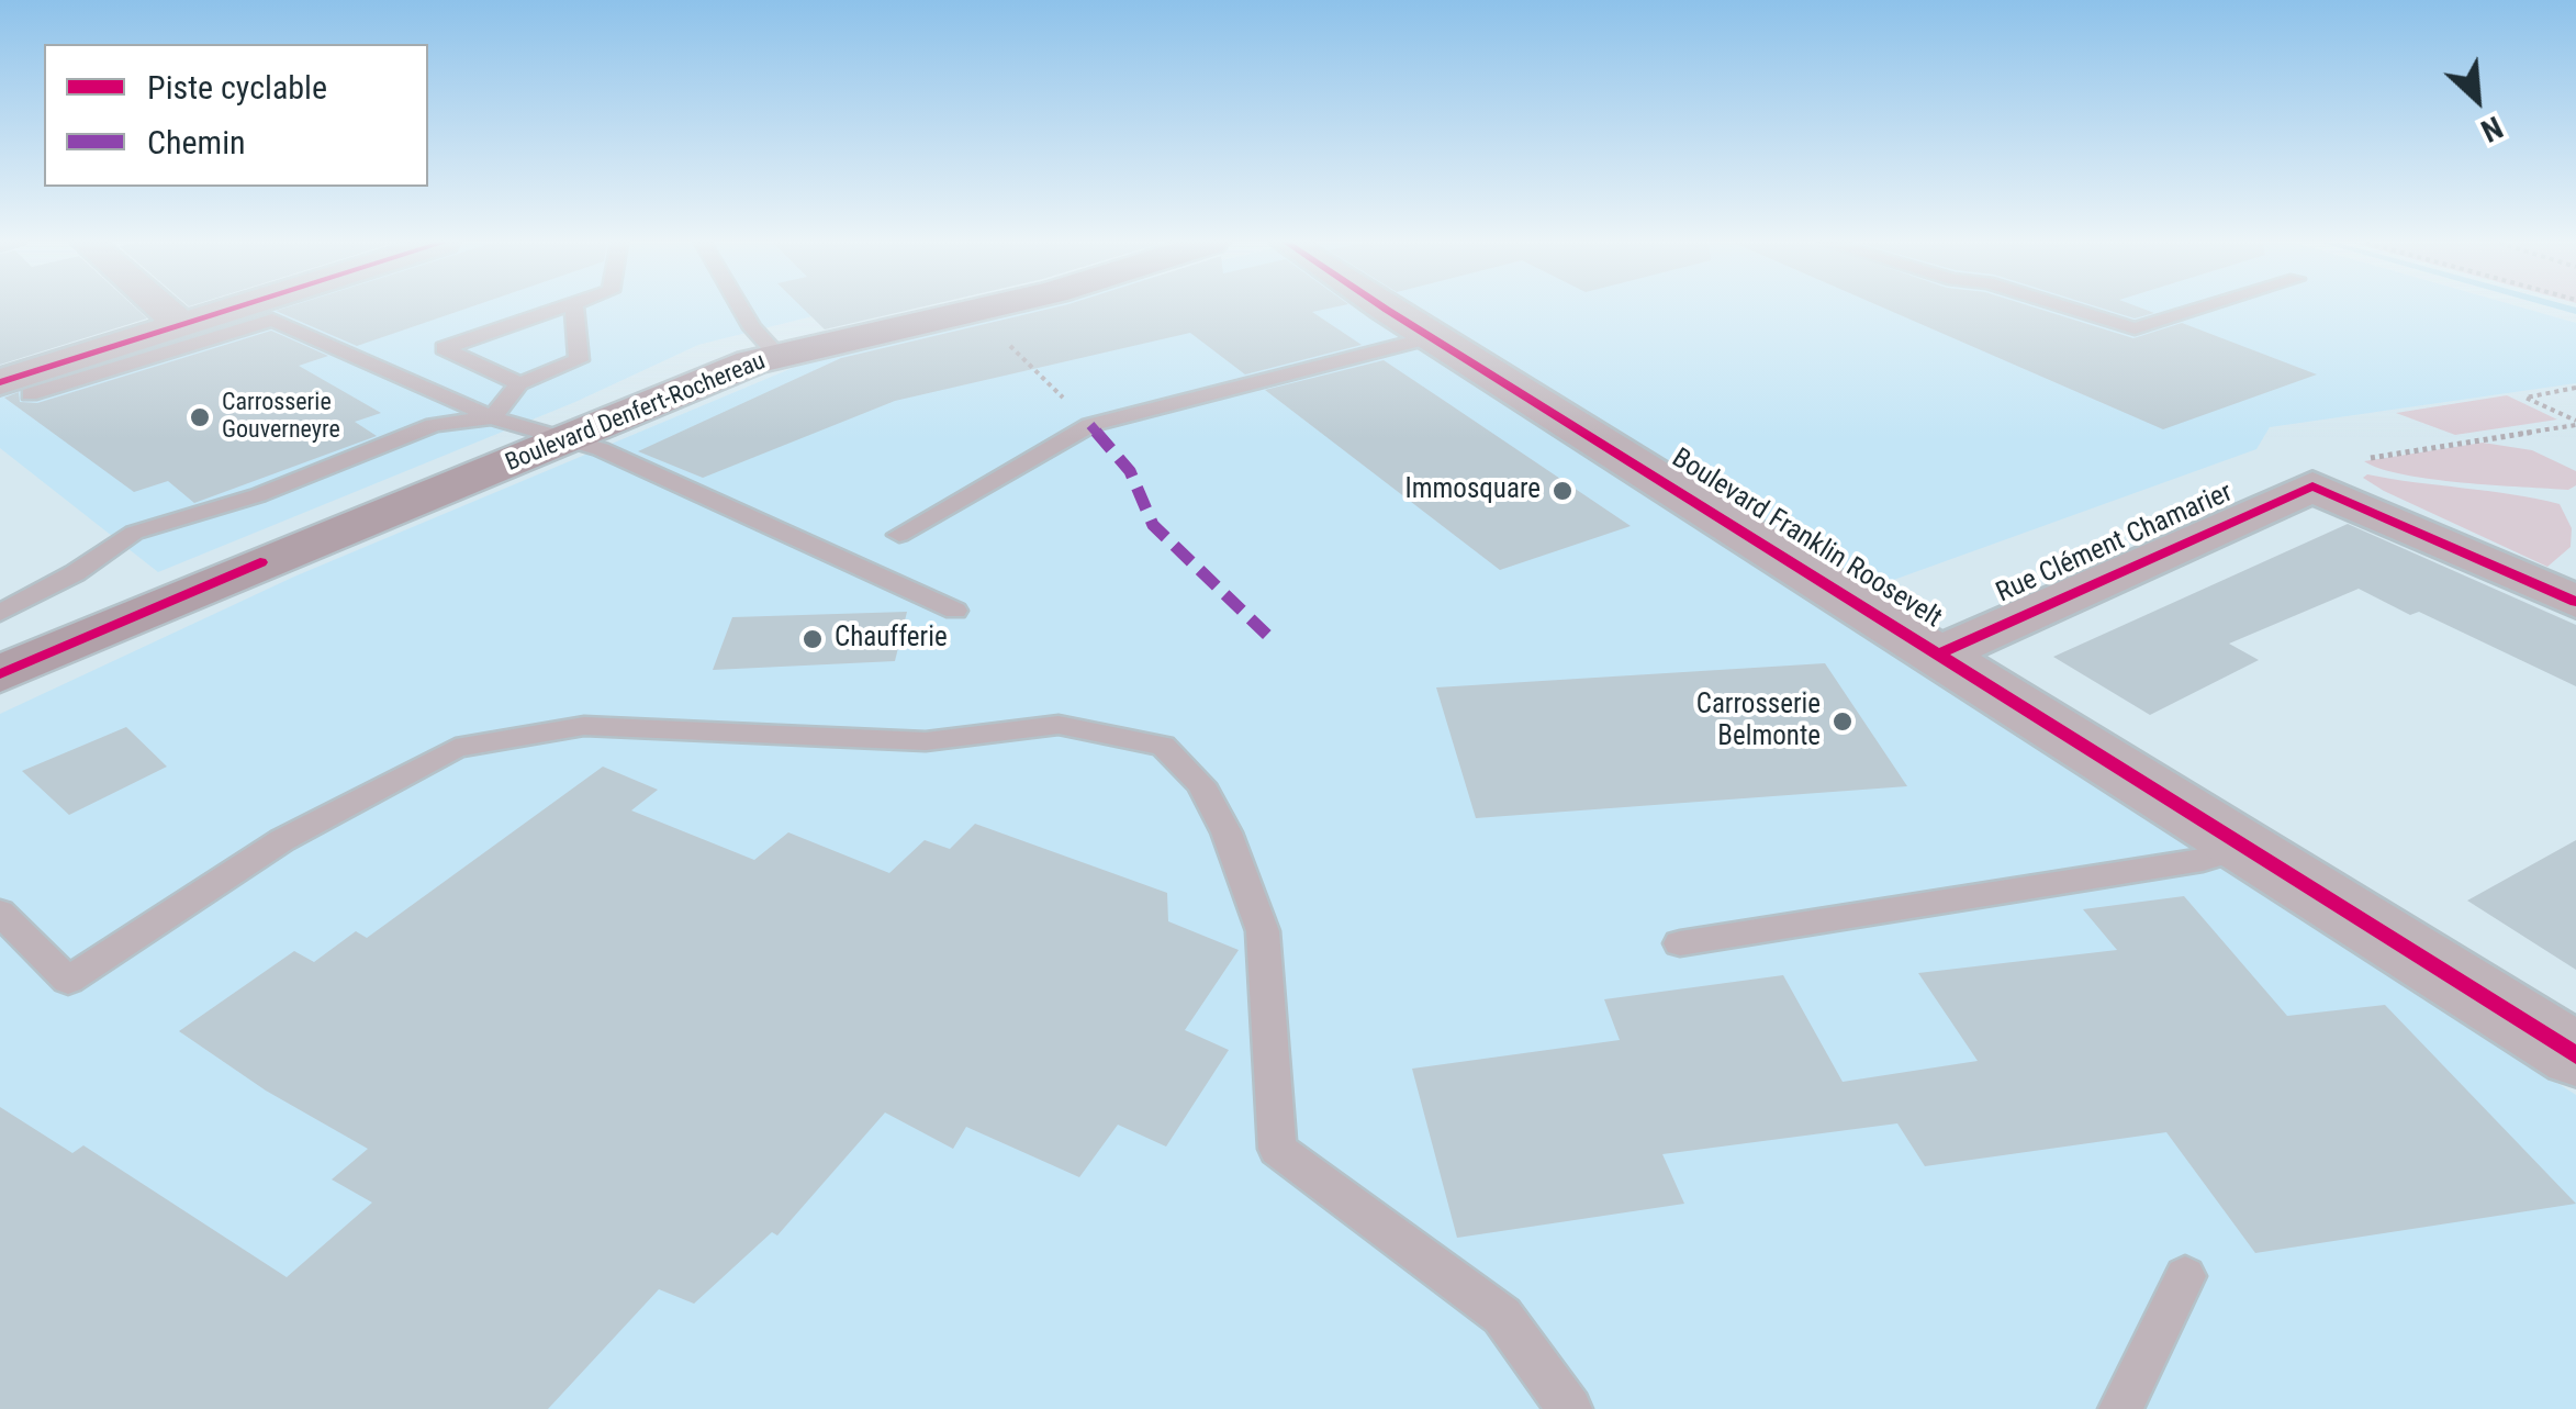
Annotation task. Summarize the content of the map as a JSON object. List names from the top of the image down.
{
  "streets": {
    "main road": ["Boulevard Denfert-Rochereau"],
    "street": ["Boulevard Franklin Roosevelt", "Rue Clément Chamarier"]
  },
  "crossings": [
    ["Boulevard Franklin Roosevelt", "Rue Clément Chamarier"]
  ],
  "places": [
    "Carrosserie Gouverneyre",
    "Immosquare",
    "Chaufferie",
    "Carrosserie Belmonte"
  ],
  "legend": ["Piste cyclable", "Chemin"],
  "north": "bottom right"
}
